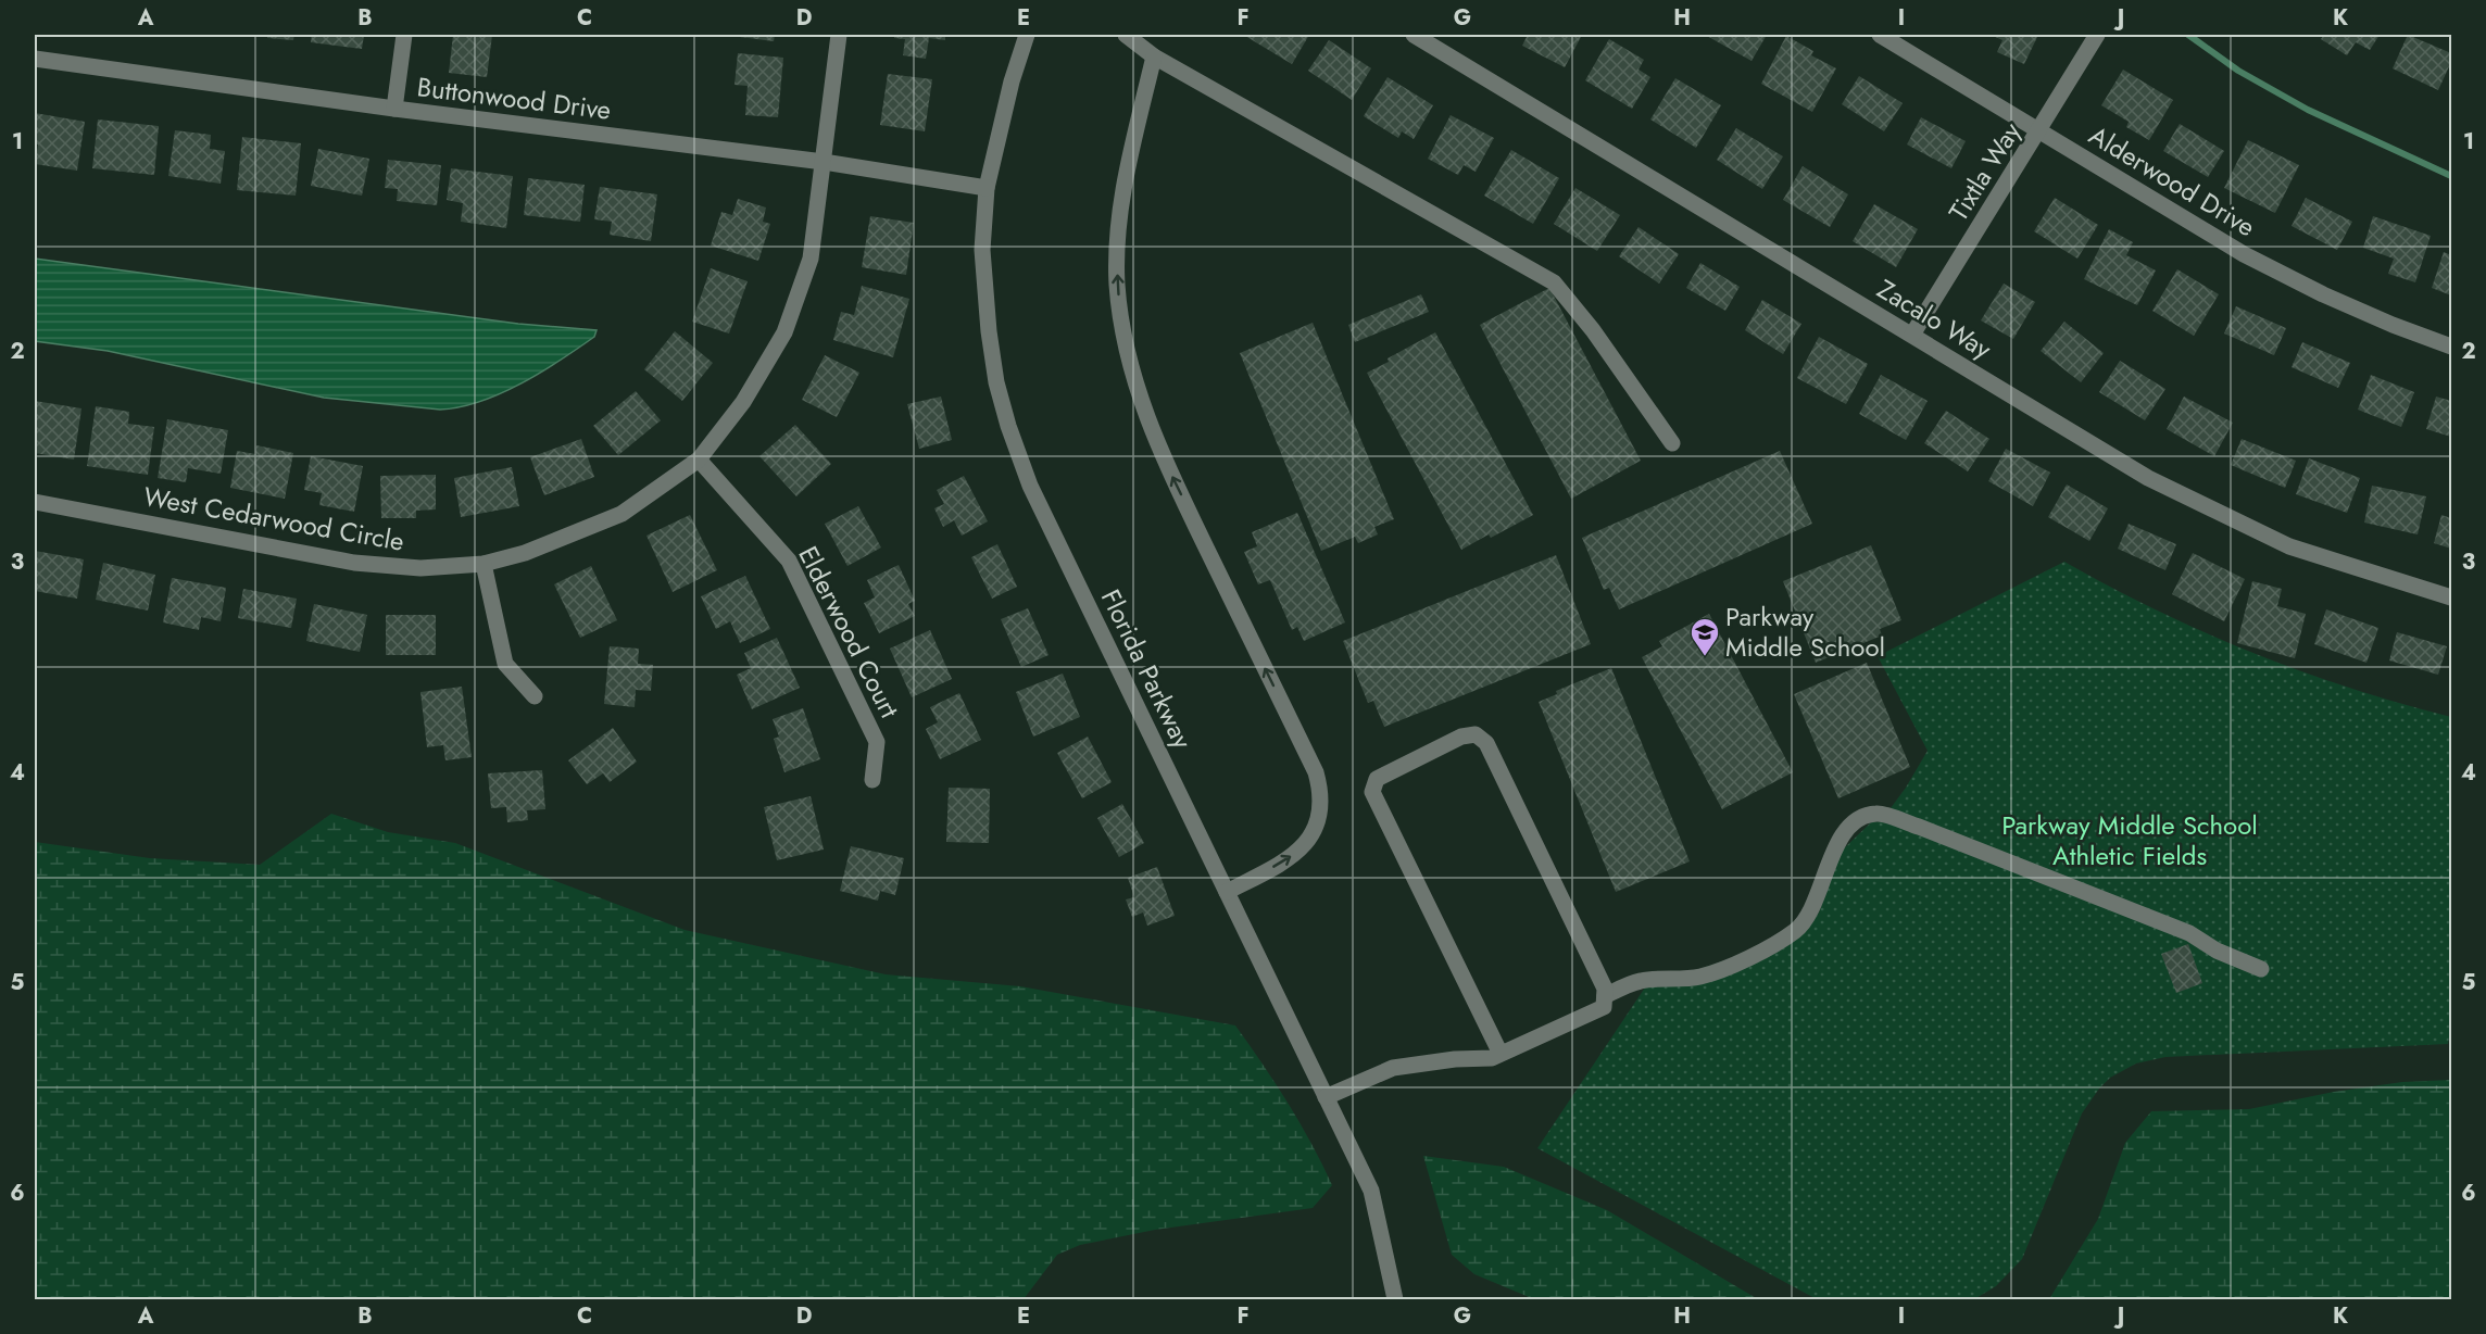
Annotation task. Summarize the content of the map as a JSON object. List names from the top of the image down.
{
  "streets": {
    "street": [
      "Buttonwood Drive",
      "Tixtla Way",
      "Alderwood Drive",
      "Zacalo Way",
      "West Cedarwood Circle",
      "Elderwood Court",
      "Florida Parkway"
    ]
  },
  "crossings": [
    ["Buttonwood Drive", "West Cedarwood Circle"],
    ["Buttonwood Drive", "Florida Parkway"],
    ["Tixtla Way", "Alderwood Drive"],
    ["Tixtla Way", "Zacalo Way"],
    ["West Cedarwood Circle", "Elderwood Court"]
  ],
  "parks": ["Parkway Middle School Athletic Fields"],
  "places": {
    "school or university": ["Parkway Middle School"]
  },
  "grid": {
    "columns": [
      "A",
      "B",
      "C",
      "D",
      "E",
      "F",
      "G",
      "H",
      "I",
      "J",
      "K"
    ],
    "rows": [
      "1",
      "2",
      "3",
      "4",
      "5",
      "6"
    ]
  }
}
